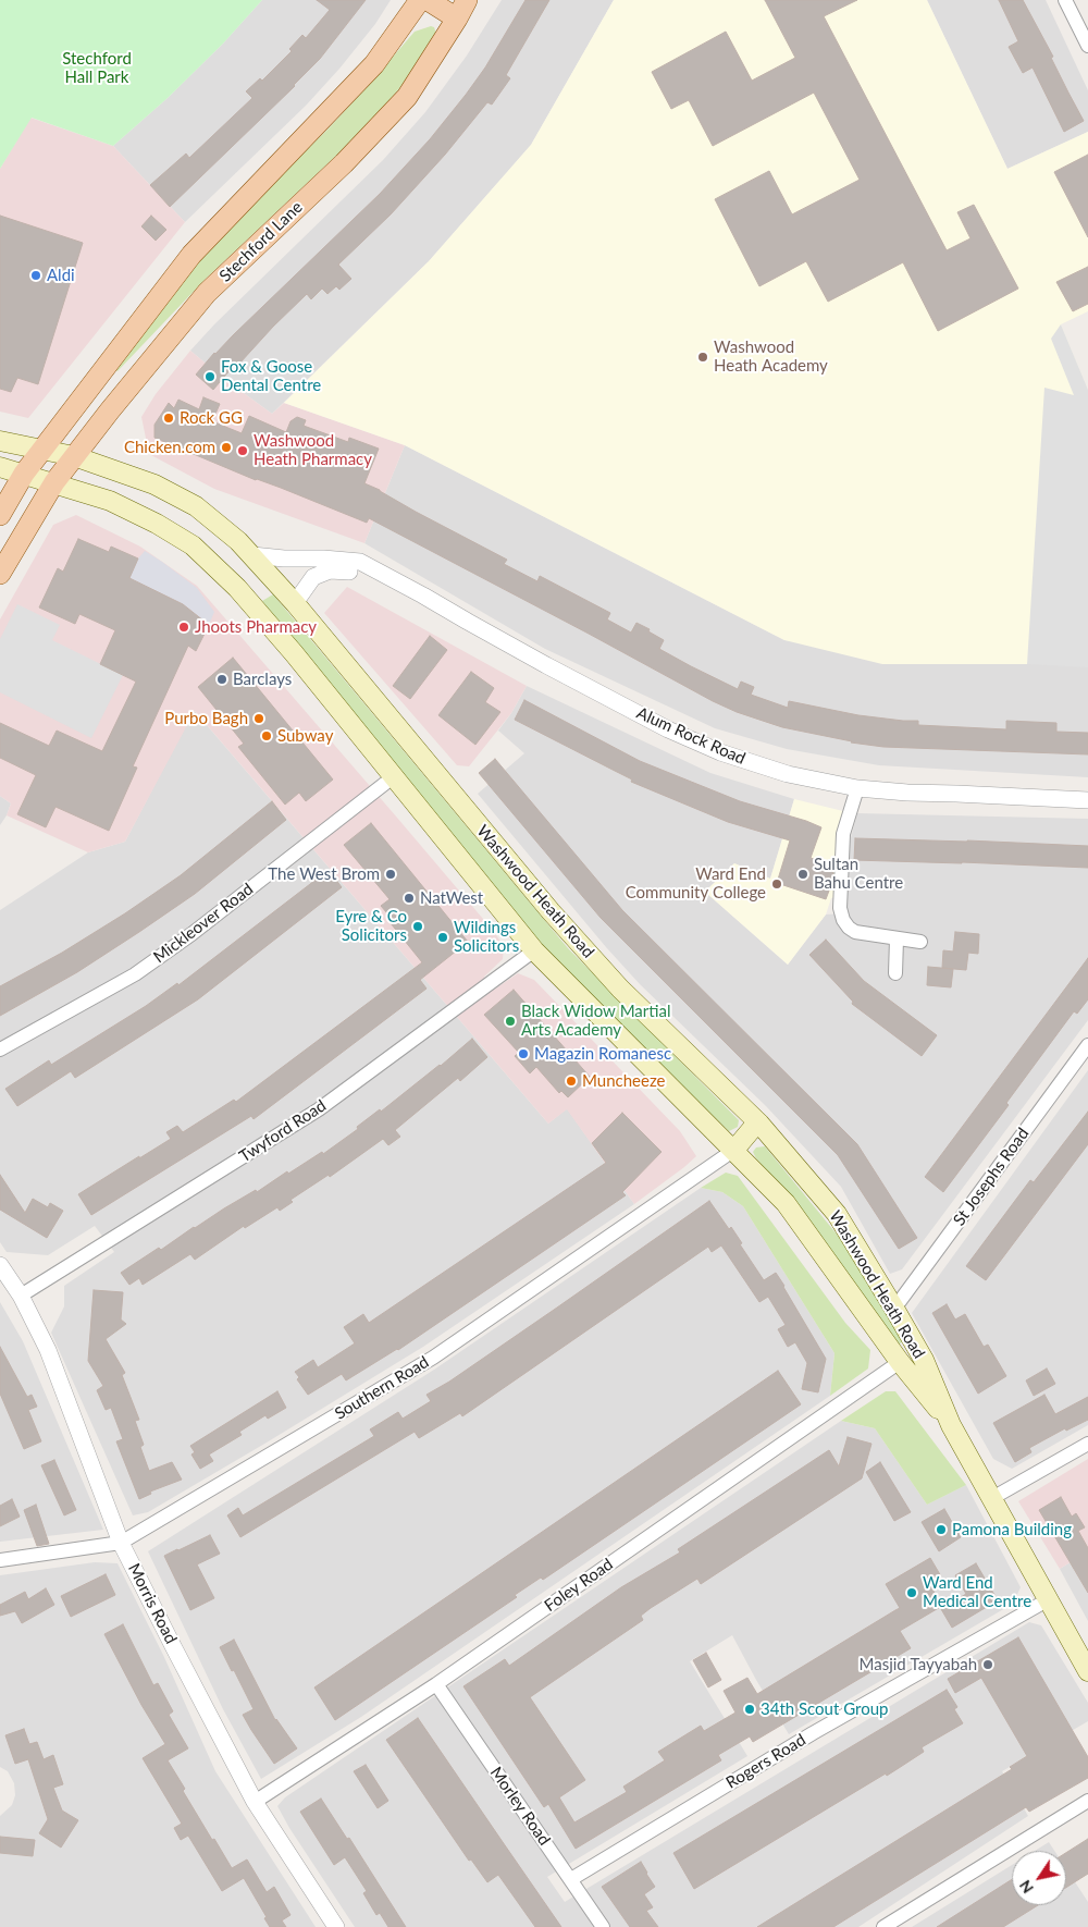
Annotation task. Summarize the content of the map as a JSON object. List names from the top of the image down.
{
  "streets": {
    "main road": ["Stechford Lane", "Washwood Heath Road"],
    "street": [
      "Alum Rock Road",
      "Mickleover Road",
      "Twyford Road",
      "St Josephs Road",
      "Southern Road",
      "Foley Road",
      "Morris Road",
      "Rogers Road",
      "Morley Road"
    ]
  },
  "crossings": [
    ["Stechford Lane", "Washwood Heath Road"],
    ["Alum Rock Road", "Washwood Heath Road"],
    ["Washwood Heath Road", "Mickleover Road"],
    ["Washwood Heath Road", "Twyford Road"],
    ["Washwood Heath Road", "St Josephs Road"],
    ["Washwood Heath Road", "Southern Road"],
    ["Washwood Heath Road", "Foley Road"],
    ["Washwood Heath Road", "Rogers Road"],
    ["Twyford Road", "Morris Road"],
    ["Southern Road", "Morris Road"],
    ["Foley Road", "Morris Road"],
    ["Foley Road", "Morley Road"],
    ["Rogers Road", "Morley Road"]
  ],
  "parks": ["Stechford Hall Park"],
  "places": [
    "Aldi",
    "Washwood Heath Academy",
    "Fox & Goose Dental Centre",
    "Rock GG",
    "Chicken.com",
    "Washwood Heath Pharmacy",
    "Jhoots Pharmacy",
    "Barclays",
    "Purbo Bagh",
    "Subway",
    "The West Brom",
    "Sultan Bahu Centre",
    "Ward End Community College",
    "NatWest",
    "Eyre & Co Solicitors",
    "Wildings Solicitors",
    "Black Widow Martial Arts Academy",
    "Magazin Romanesc",
    "Muncheeze",
    "Pamona Building",
    "Ward End Medical Centre",
    "Masjid Tayyabah",
    "34th Scout Group"
  ],
  "north": "bottom left"
}
